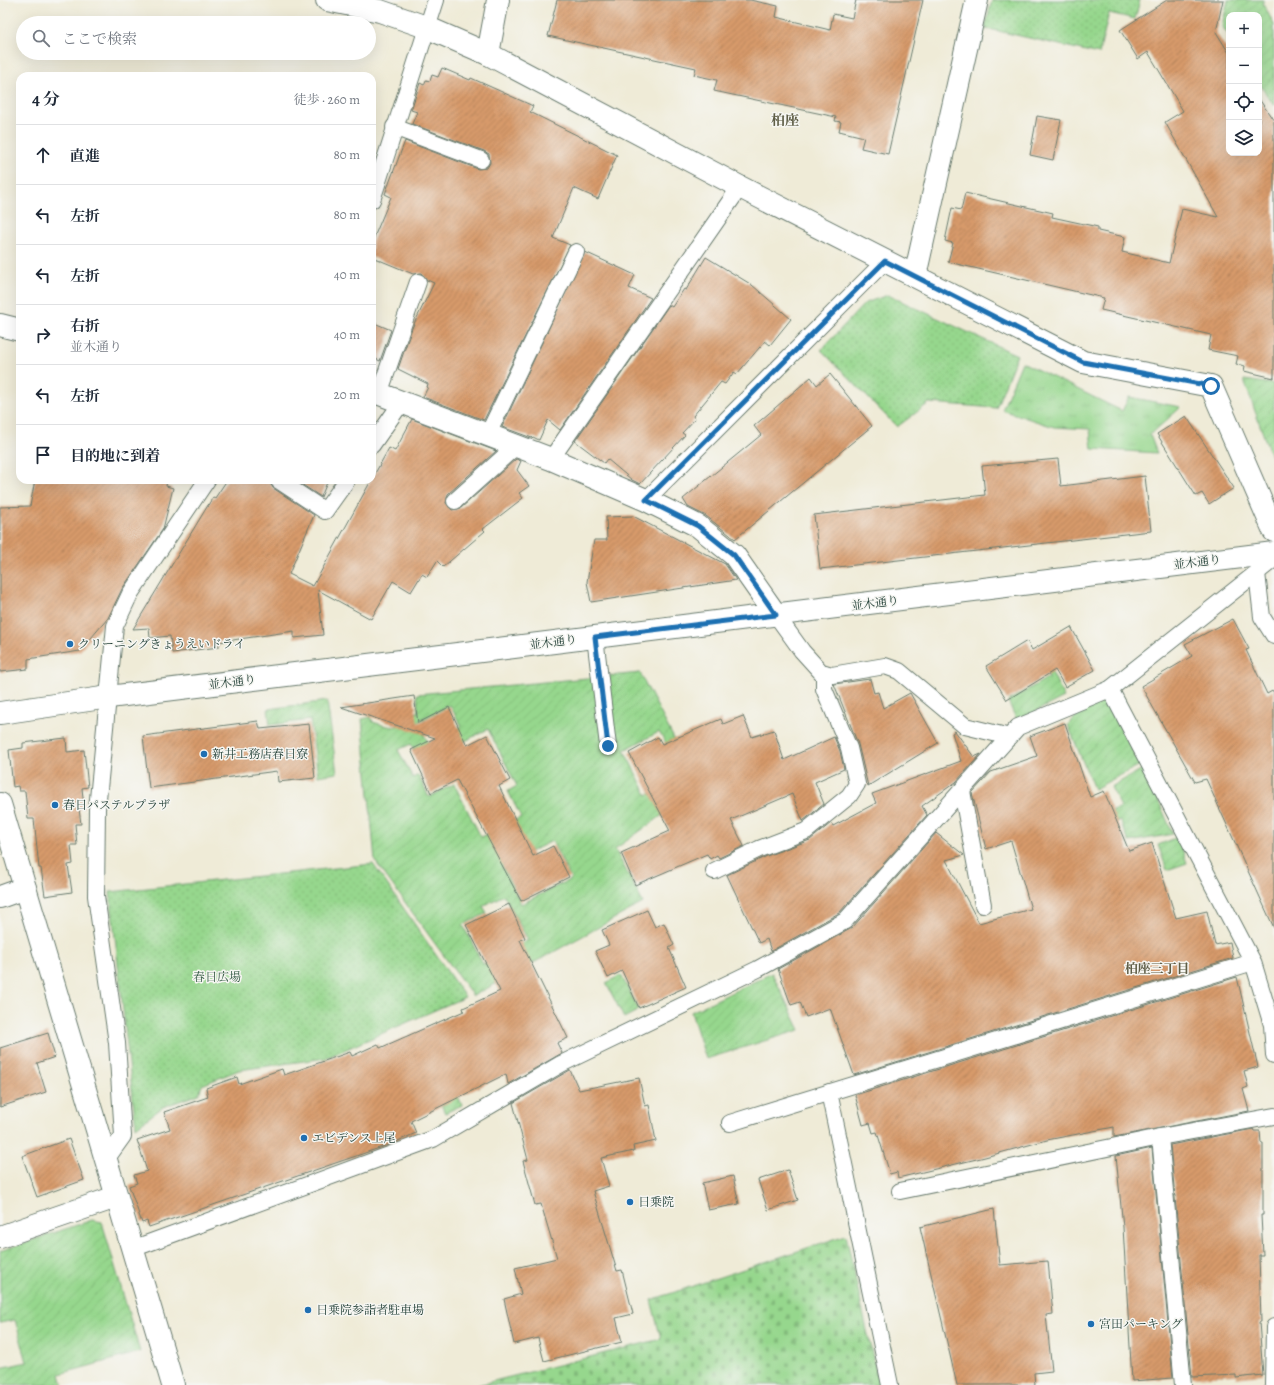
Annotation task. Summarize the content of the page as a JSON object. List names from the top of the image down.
{
  "streets": {
    "street": ["並木通り"]
  },
  "districts": ["柏座", "柏座三丁目"],
  "parks": ["春日広場"],
  "places": [
    "クリーニングきょうえいドライ",
    "新井工務店春日寮",
    "春日パステルプラザ",
    "エビデンス上尾",
    "日乗院",
    "日乗院参詣者駐車場",
    "宮田パーキング"
  ],
  "page": {
    "map_buttons": ["+", "−"],
    "search": "ここで検索",
    "heading": ["4 分", "徒歩 · 260 m"],
    "list": [
      ["直進", "80 m"],
      ["左折", "80 m"],
      ["左折", "40 m"],
      ["右折", "並木通り", "40 m"],
      ["左折", "20 m"],
      "目的地に到着"
    ]
  }
}
